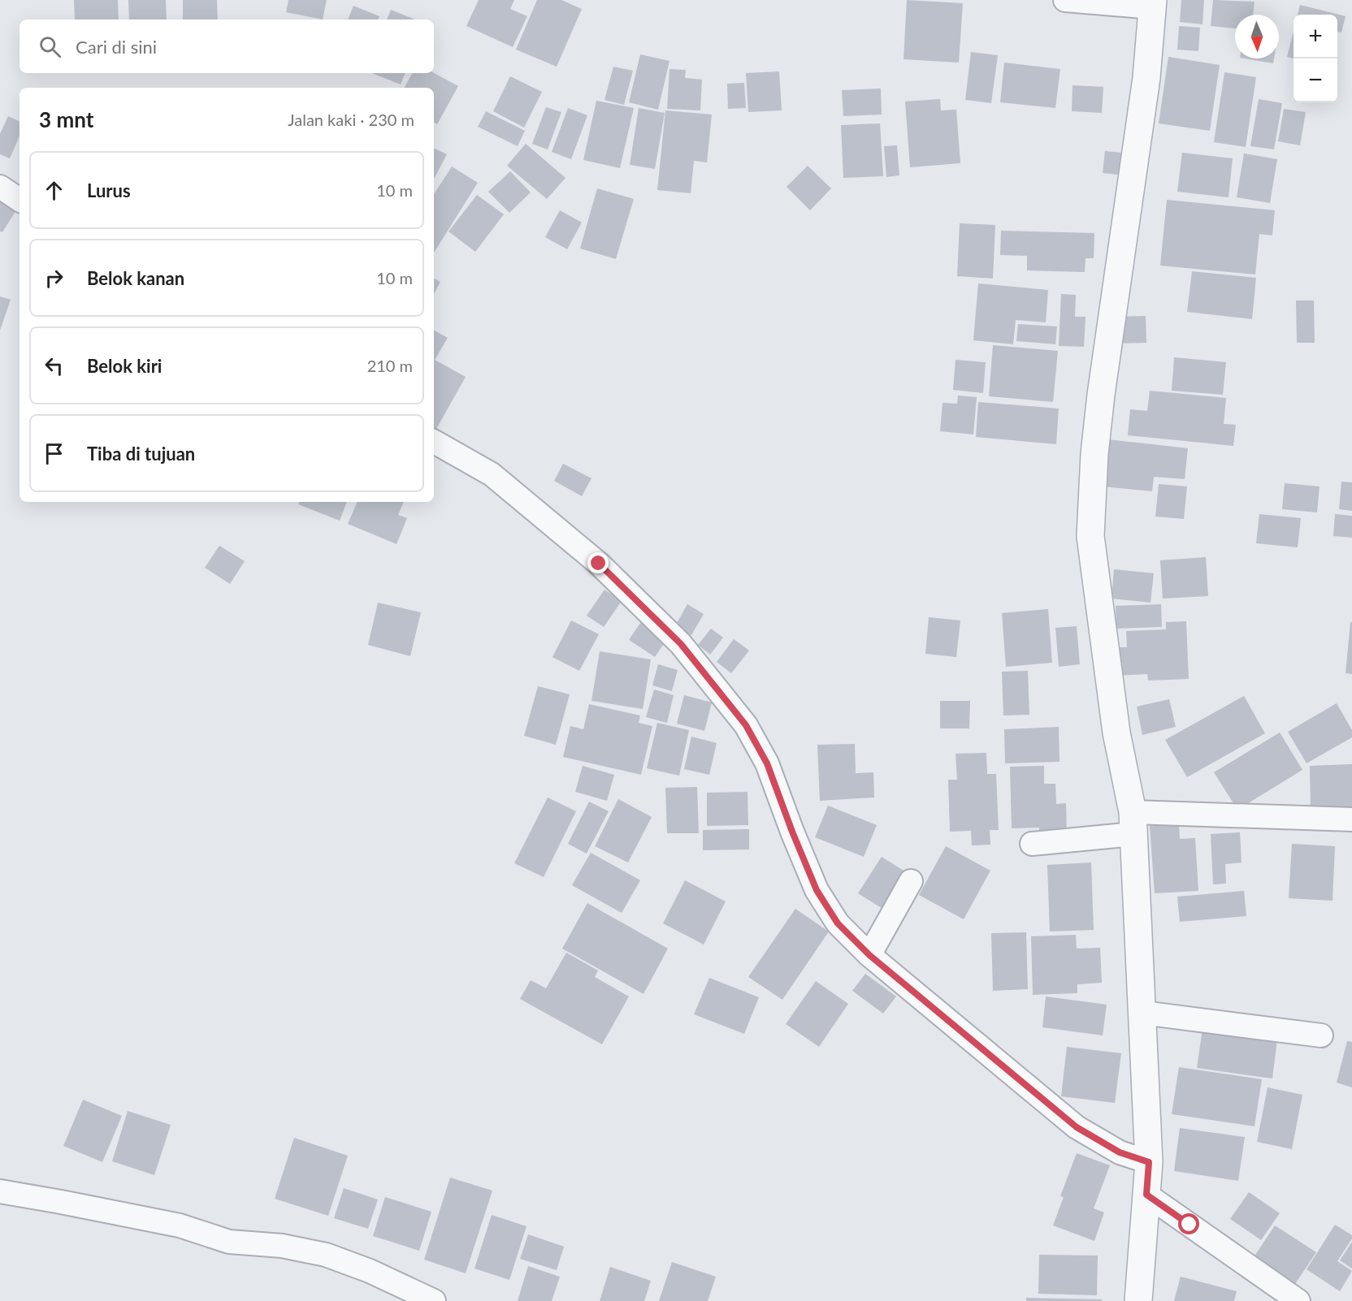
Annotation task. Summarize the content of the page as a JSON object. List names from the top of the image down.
{
  "north": "bottom",
  "page": {
    "map_buttons": ["+", "−"],
    "search": "Cari di sini",
    "heading": ["3 mnt", "Jalan kaki · 230 m"],
    "list": [
      ["Lurus", "10 m"],
      ["Belok kanan", "10 m"],
      ["Belok kiri", "210 m"],
      "Tiba di tujuan"
    ]
  }
}
